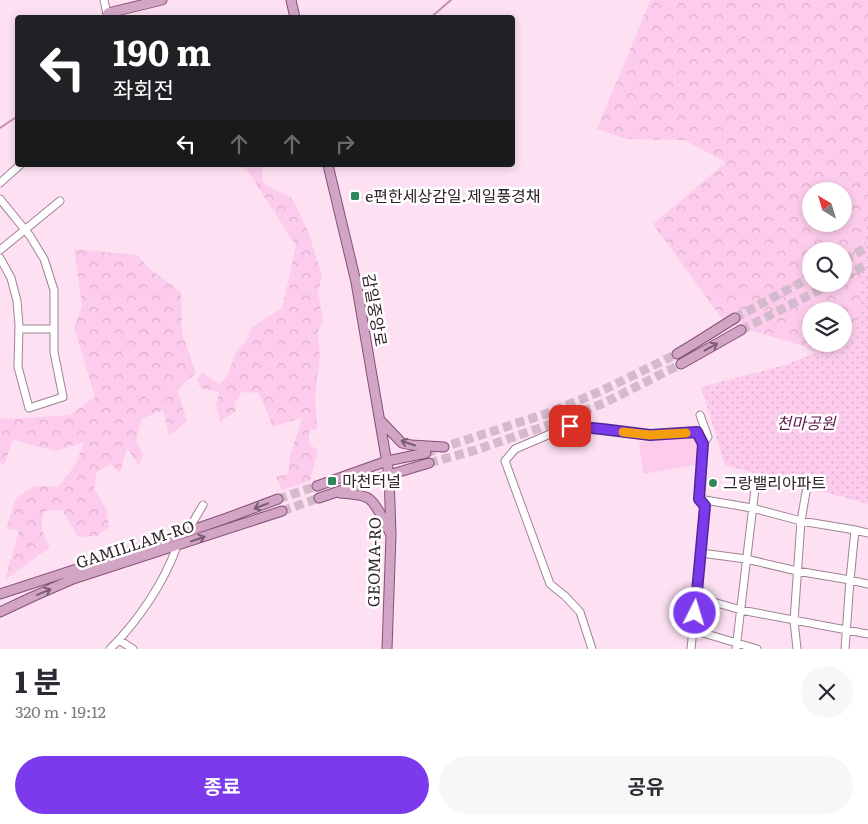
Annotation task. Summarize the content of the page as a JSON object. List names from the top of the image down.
{
  "streets": {
    "main road": ["감일중앙로", "GAMILLAM-RO", "GEOMA-RO"]
  },
  "crossings": [
    ["감일중앙로", "GEOMA-RO"]
  ],
  "parks": ["천마공원"],
  "places": {
    "transit": ["e편한세상감일.제일풍경채", "마천터널"],
    "other": ["그랑밸리아파트"]
  },
  "north": "top left",
  "page": {
    "turn": ["190 m", "좌회전"],
    "heading": ["1 분", "320 m · 19:12"],
    "buttons": ["종료", "공유"]
  }
}
